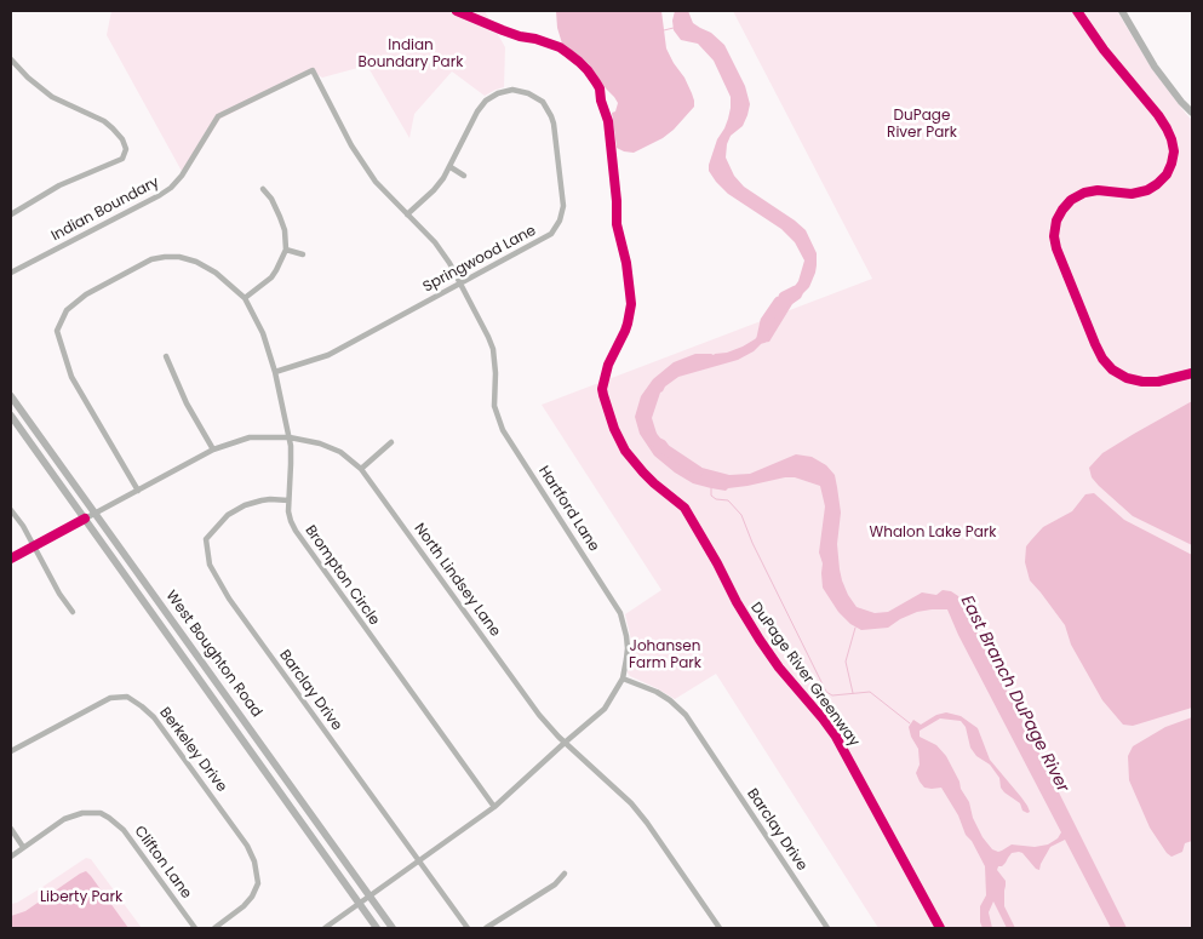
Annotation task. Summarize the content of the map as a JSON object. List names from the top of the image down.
{
  "streets": {
    "main road": ["West Boughton Road"],
    "street": [
      "Indian Boundary",
      "Springwood Lane",
      "Hartford Lane",
      "Brompton Circle",
      "North Lindsey Lane",
      "Barclay Drive",
      "Berkeley Drive",
      "Clifton Lane"
    ],
    "cycle path": ["DuPage River Greenway"]
  },
  "crossings": [
    ["Indian Boundary", "Hartford Lane"],
    ["Springwood Lane", "Hartford Lane"],
    ["Springwood Lane", "Brompton Circle"],
    ["Hartford Lane", "Brompton Circle"],
    ["Hartford Lane", "North Lindsey Lane"],
    ["Hartford Lane", "West Boughton Road"],
    ["Hartford Lane", "Barclay Drive"],
    ["Brompton Circle", "North Lindsey Lane"],
    ["Brompton Circle", "Barclay Drive"],
    ["North Lindsey Lane", "West Boughton Road"]
  ],
  "water": ["East Branch DuPage River"],
  "parks": [
    "Indian Boundary Park",
    "DuPage River Park",
    "Whalon Lake Park",
    "Johansen Farm Park",
    "Liberty Park"
  ]
}
